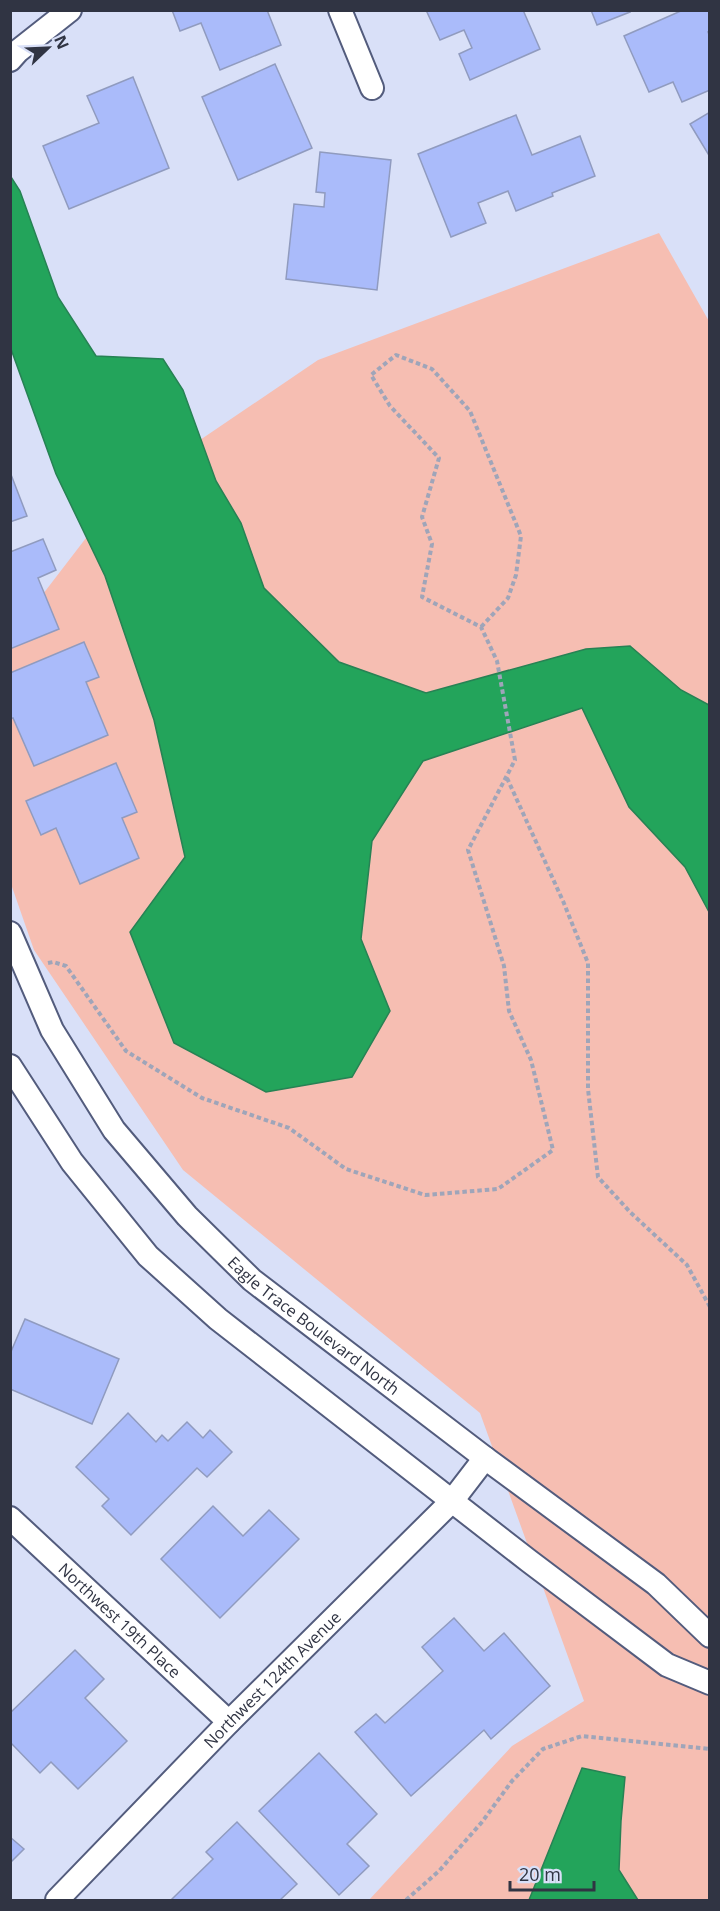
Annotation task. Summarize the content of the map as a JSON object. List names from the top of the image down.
{
  "streets": {
    "street": ["Eagle Trace Boulevard North", "Northwest 19th Place", "Northwest 124th Avenue"]
  },
  "crossings": [
    ["Eagle Trace Boulevard North", "Northwest 124th Avenue"],
    ["Northwest 19th Place", "Northwest 124th Avenue"]
  ],
  "scale_bar": "20 m",
  "north": "top right"
}
